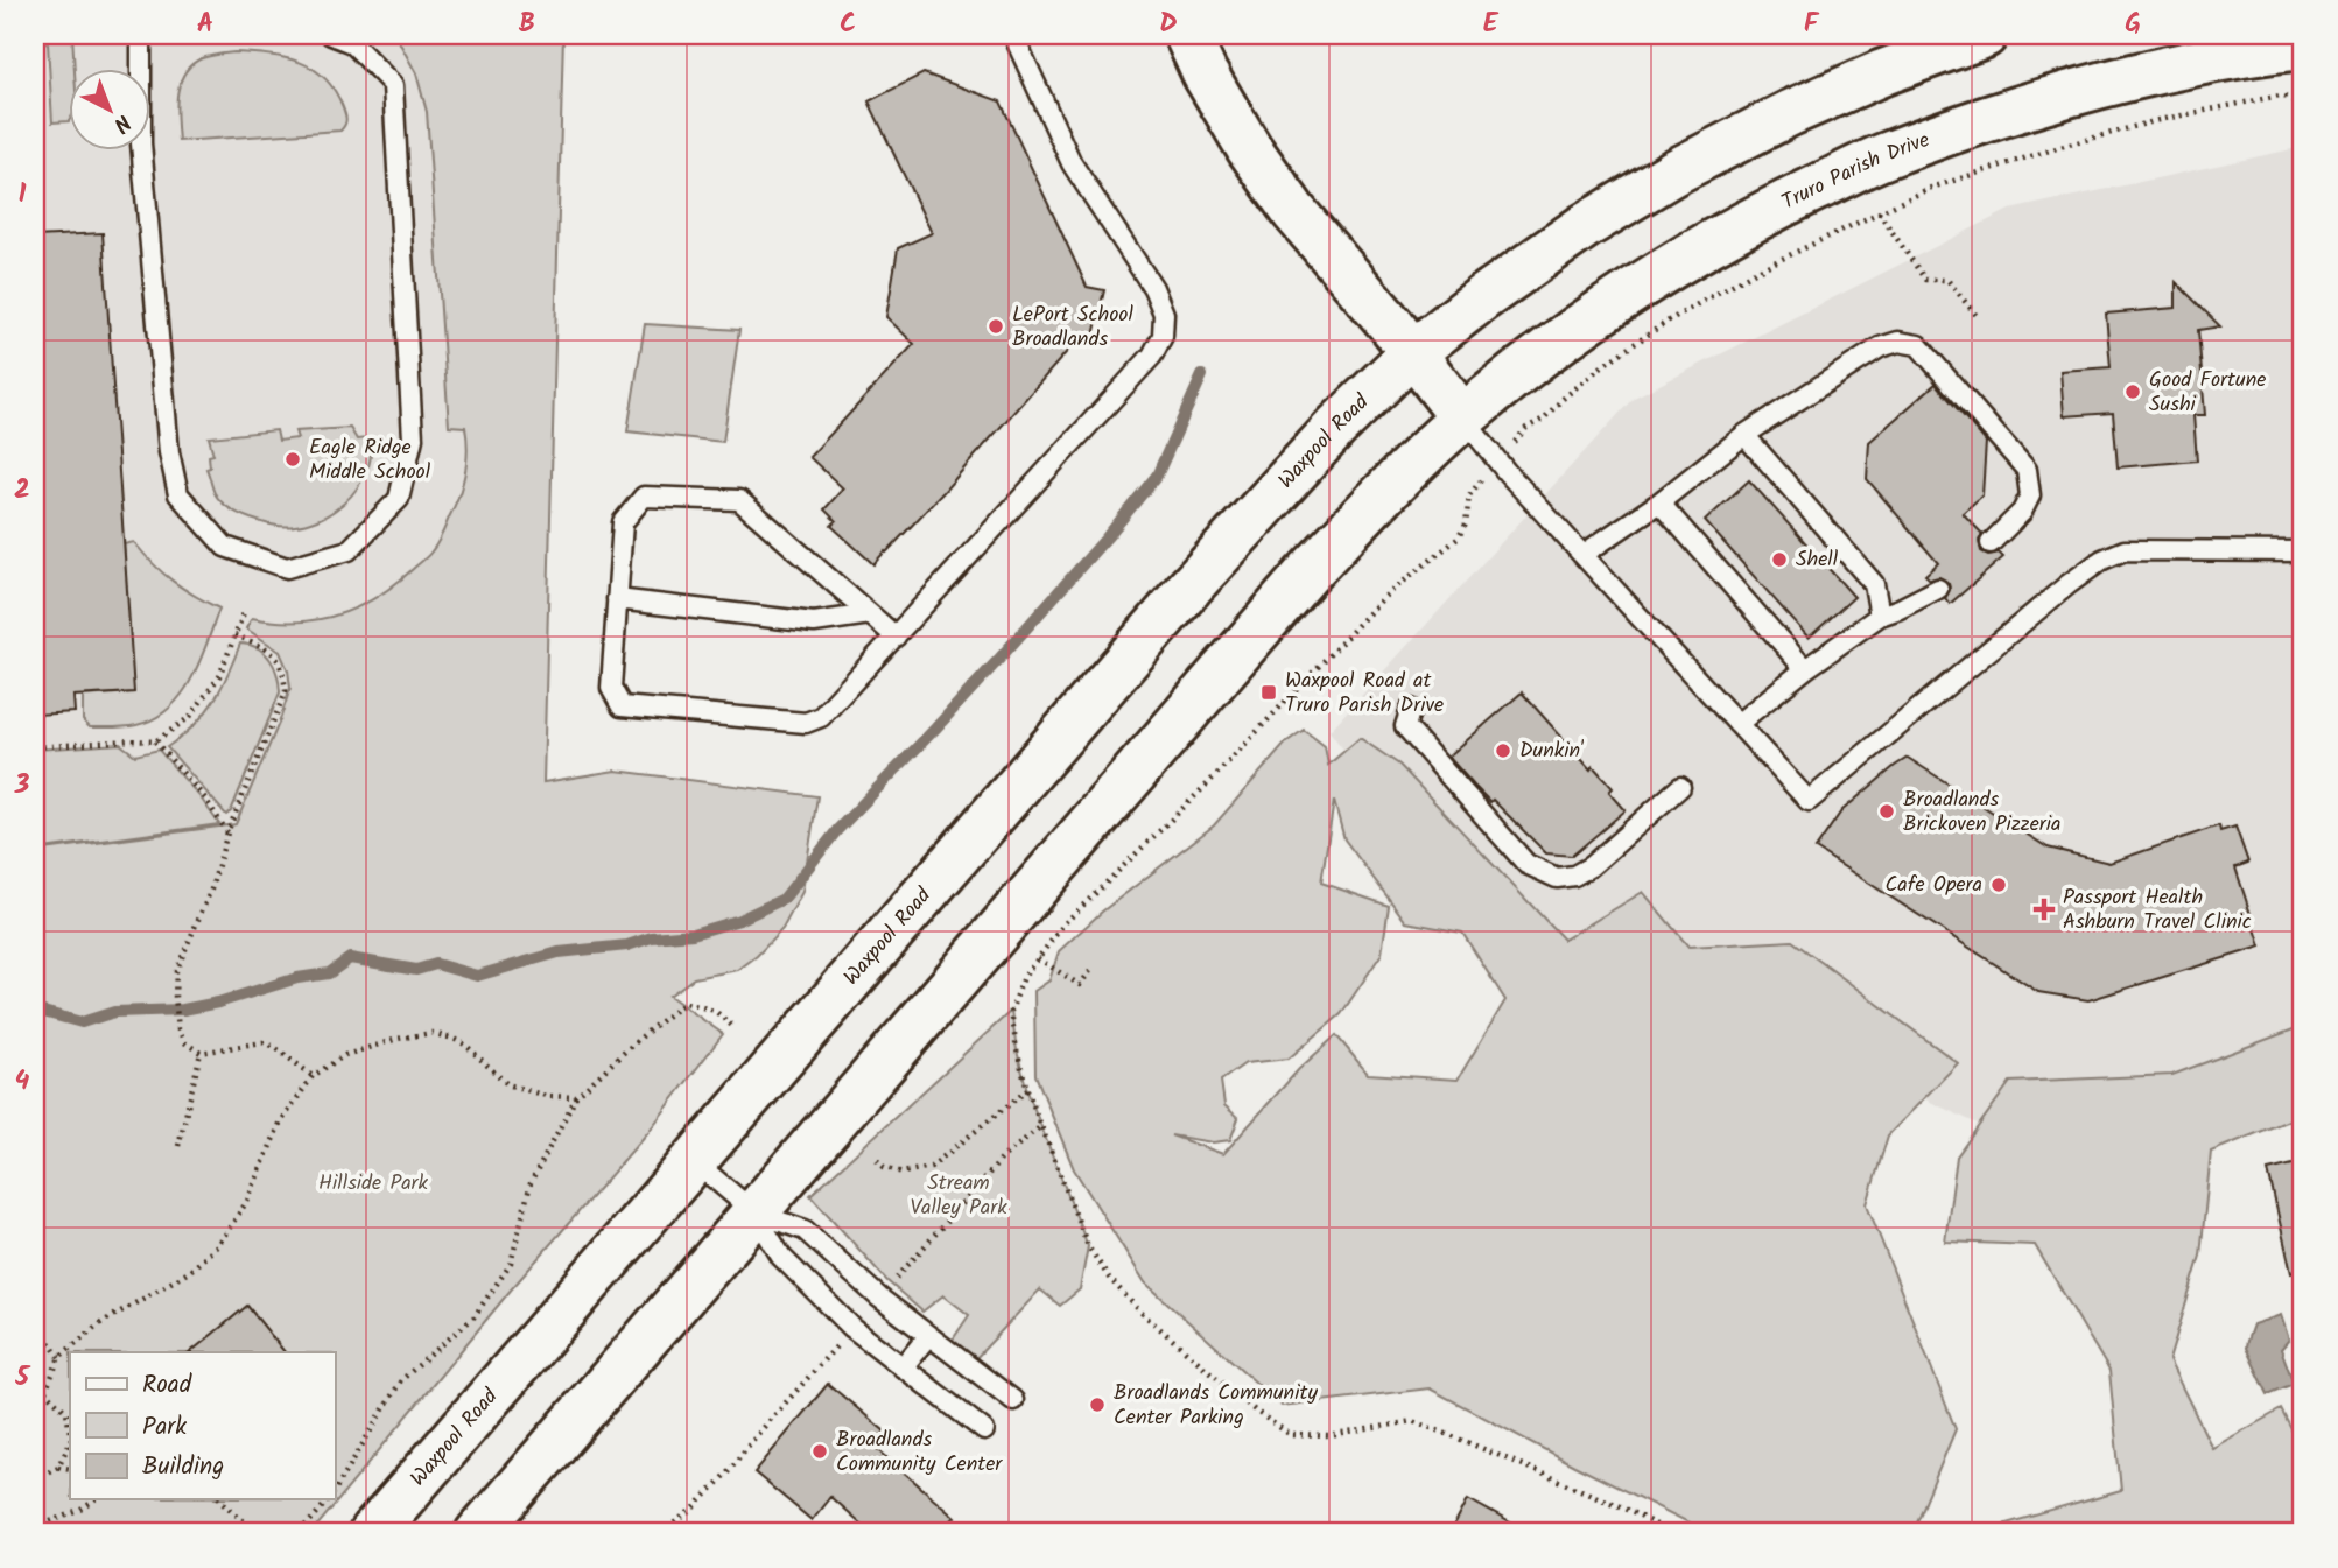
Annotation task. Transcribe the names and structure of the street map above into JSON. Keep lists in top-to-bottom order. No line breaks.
{"streets":{"street":["Truro Parish Drive","Waxpool Road"]},"parks":["Hillside Park","Stream Valley Park"],"places":{"other":["LePort School Broadlands","Good Fortune Sushi","Eagle Ridge Middle School","Shell","Dunkin'","Broadlands Brickoven Pizzeria","Cafe Opera","Broadlands Community Center Parking","Broadlands Community Center"],"transit":["Waxpool Road at Truro Parish Drive"],"health":["Passport Health Ashburn Travel Clinic"]},"legend":["Road","Park","Building"],"north":"bottom right","grid":{"columns":["A","B","C","D","E","F","G"],"rows":["1","2","3","4","5"]}}
